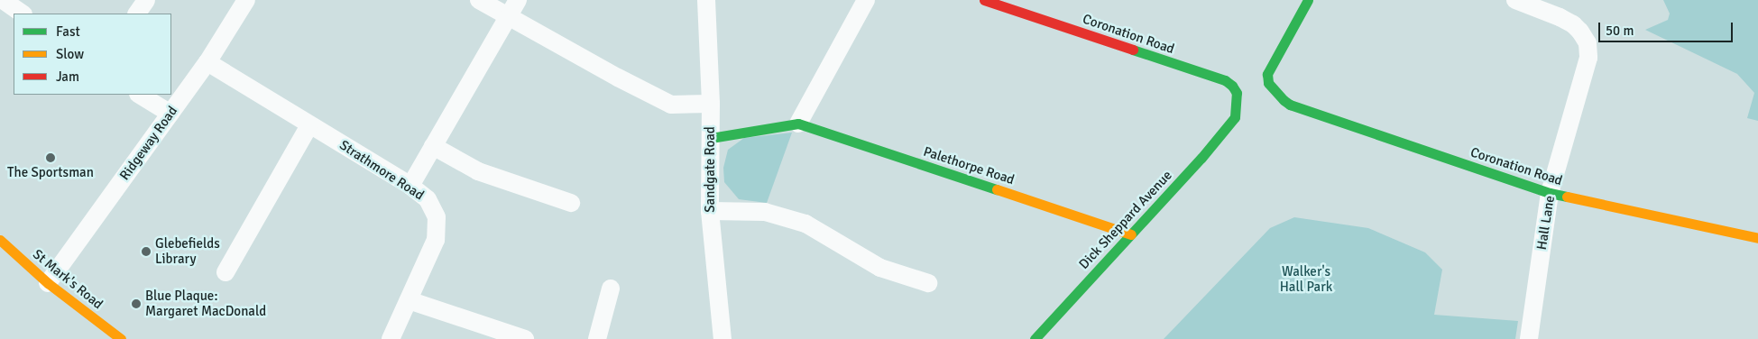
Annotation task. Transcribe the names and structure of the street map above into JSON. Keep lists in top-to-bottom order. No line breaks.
{"streets":{"street":["Coronation Road","Ridgeway Road","Palethorpe Road","Sandgate Road","Strathmore Road","Dick Sheppard Avenue","Hall Lane","St Mark's Road"]},"crossings":[["Coronation Road","Dick Sheppard Avenue"],["Coronation Road","Hall Lane"],["Ridgeway Road","Strathmore Road"],["Ridgeway Road","St Mark's Road"],["Palethorpe Road","Dick Sheppard Avenue"]],"parks":["Walker's Hall Park"],"places":["The Sportsman","Glebefields Library","Blue Plaque: Margaret MacDonald"],"legend":["Fast","Slow","Jam"],"scale_bar":"50 m"}
